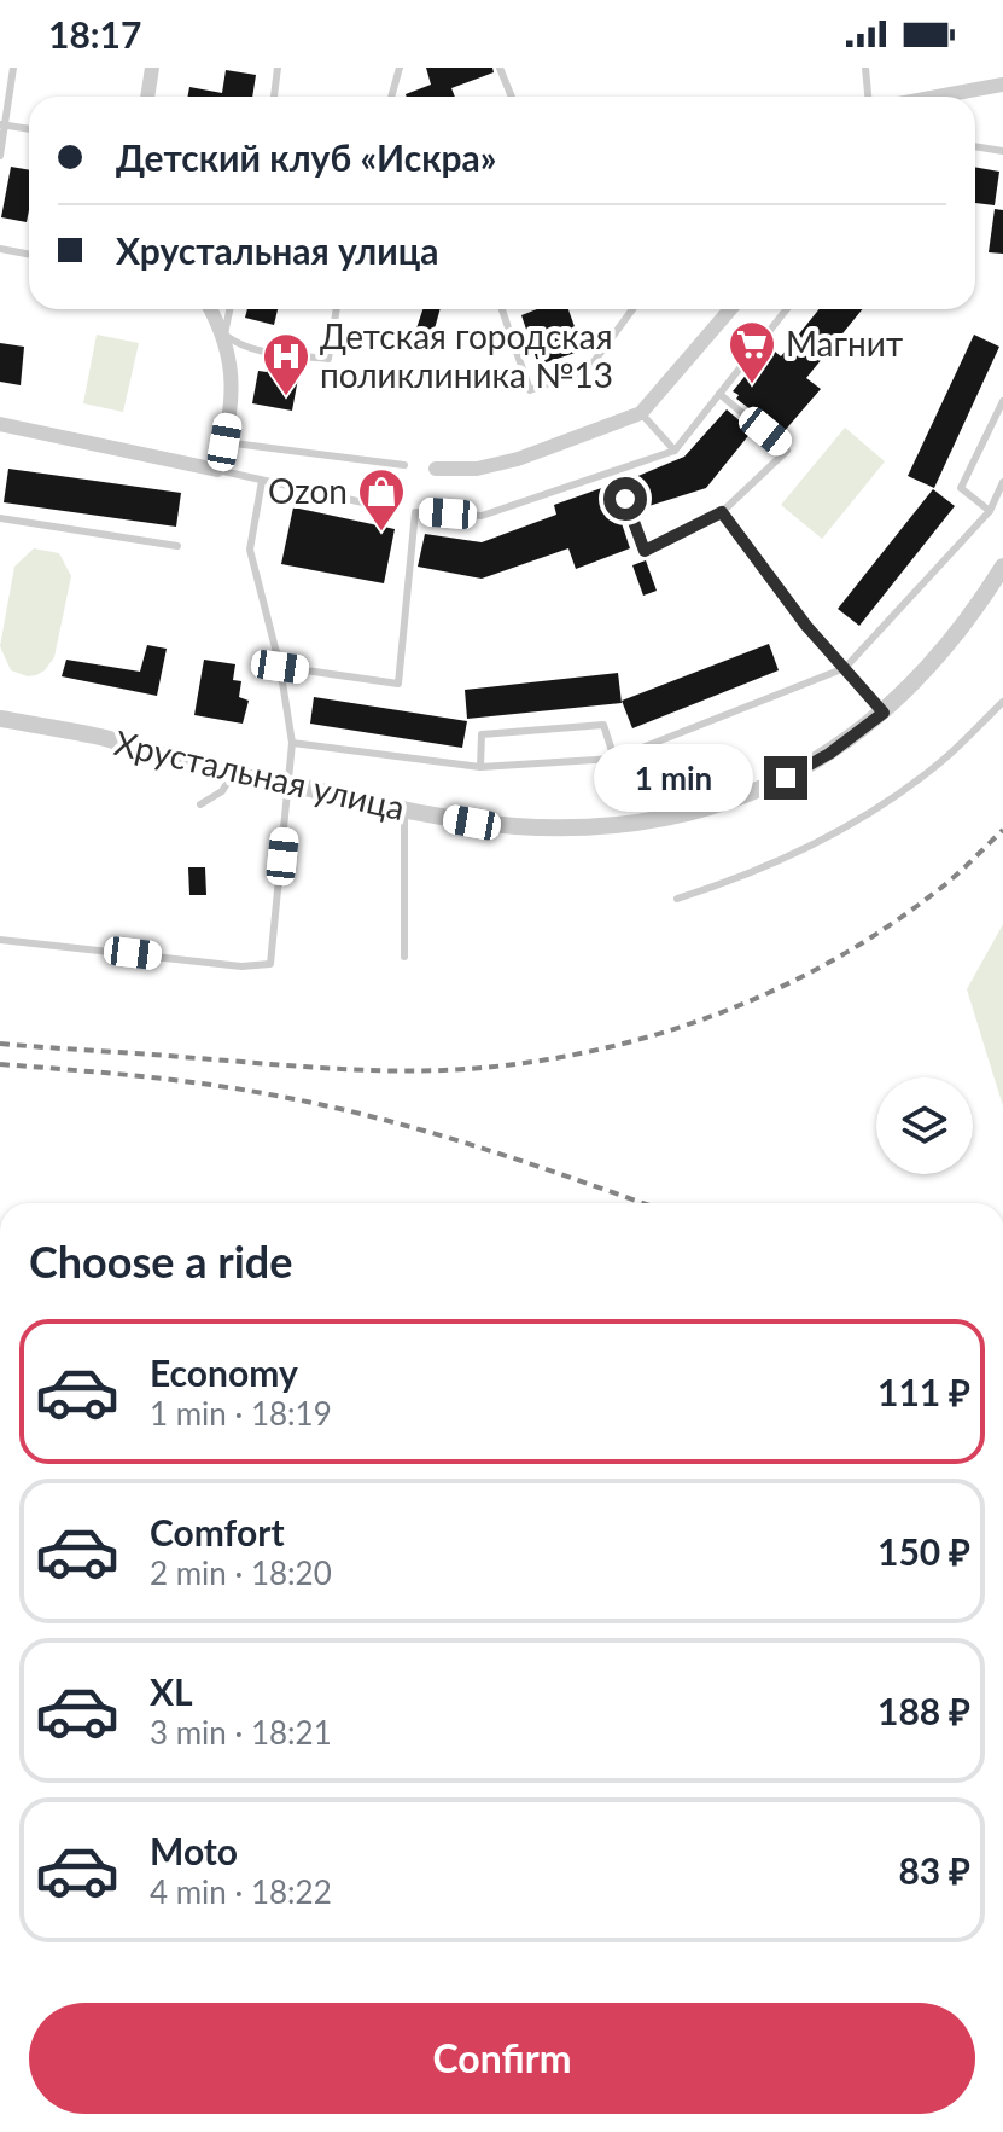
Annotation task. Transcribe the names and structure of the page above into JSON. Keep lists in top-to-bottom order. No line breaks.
{"streets":{"street":["Хрустальная улица"]},"places":{"supermarket":["Магнит"],"hospital":["Детская городская поликлиника №13"],"shop":["Ozon"]},"page":{"status":"18:17","banner":["Детский клуб «Искра»","Хрустальная улица"],"bubble":"1 min","heading":"Choose a ride","list":[{"name":"Economy","note":"1 min · 18:19","value":"111 ₽"},{"name":"Comfort","note":"2 min · 18:20","value":"150 ₽"},{"name":"XL","note":"3 min · 18:21","value":"188 ₽"},{"name":"Moto","note":"4 min · 18:22","value":"83 ₽"}],"buttons":"Confirm"}}
